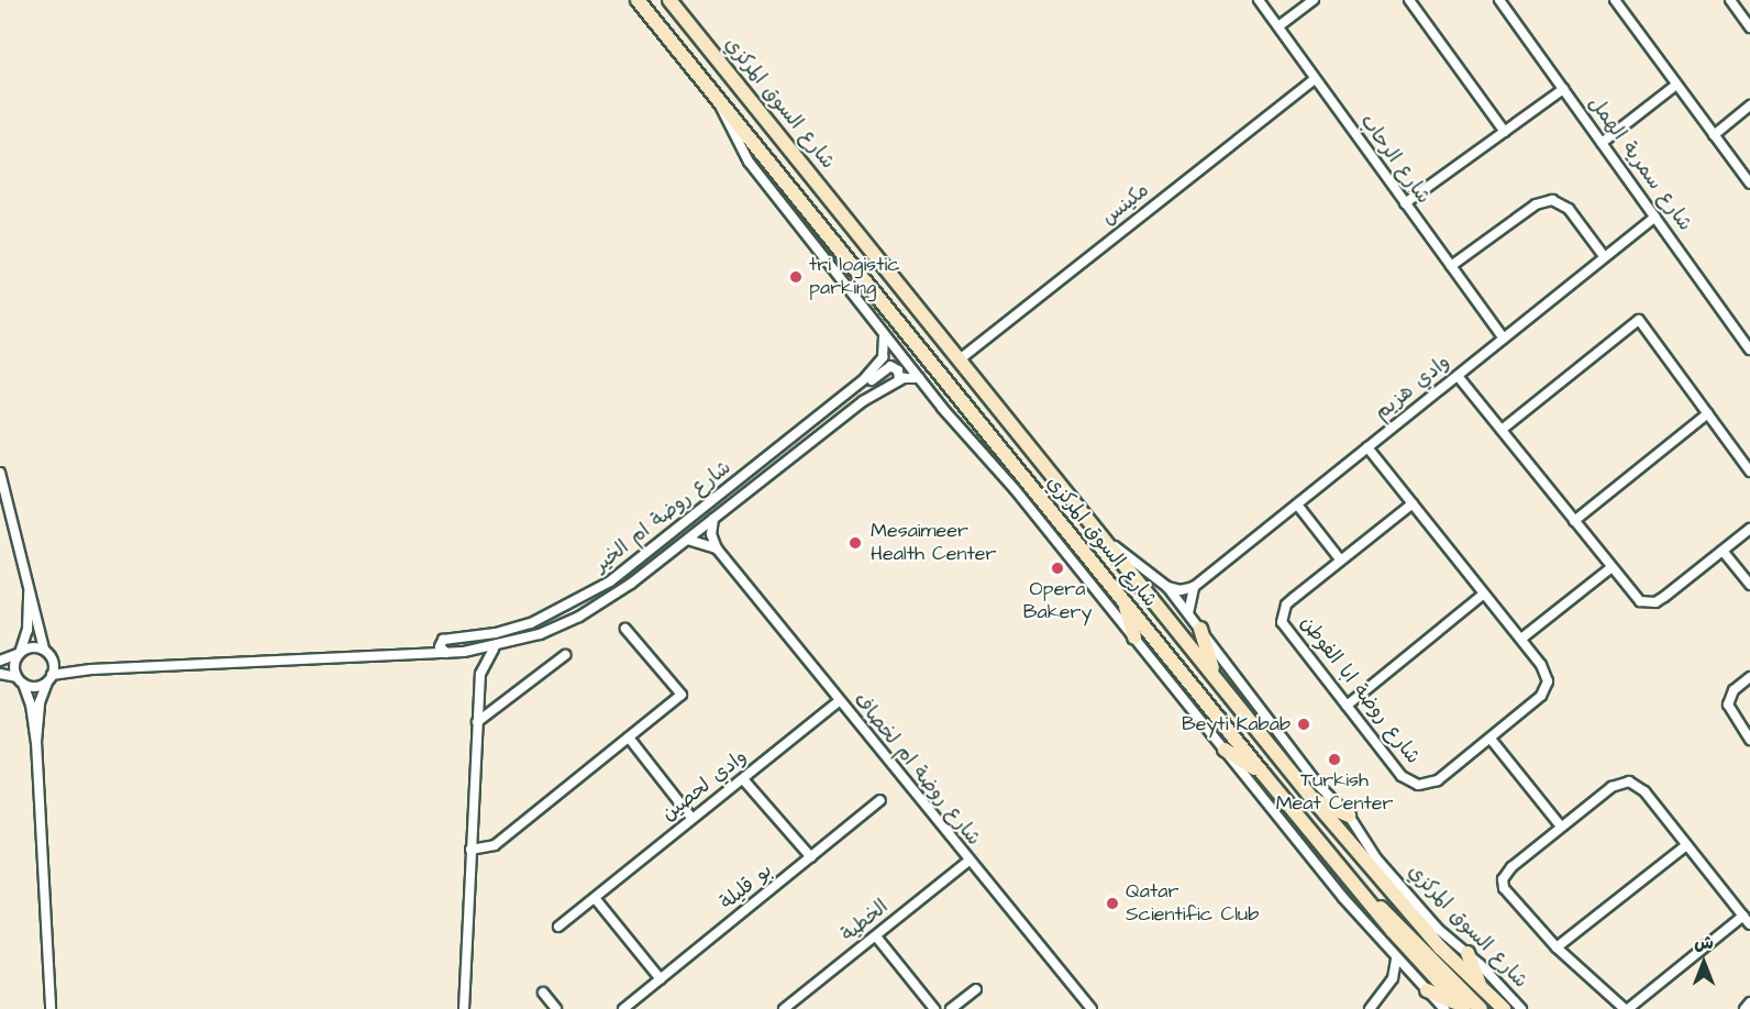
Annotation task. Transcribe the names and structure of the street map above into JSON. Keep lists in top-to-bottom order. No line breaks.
{"streets":{"main road":["شارع السوق المركزي"],"street":["شارع الرحاب","شارع سمرية الهمل","مكينس","وادي هزيم","شارع روضة ام الخير","شارع روضة ابا الفوطن","شارع روضة ام لخصاف","وادي لحصين","بو قليلة","الخطية"]},"crossings":[["شارع السوق المركزي","مكينس"],["شارع السوق المركزي","شارع روضة ام الخير"],["شارع الرحاب","مكينس"],["شارع الرحاب","وادي هزيم"],["شارع سمرية الهمل","وادي هزيم"],["وادي هزيم","شارع روضة ابا الفوطن"],["شارع روضة ام لخصاف","وادي لحصين"],["شارع روضة ام لخصاف","الخطية"]],"places":["tri logistic parking","Mesaimeer Health Center","Opera Bakery","Beyti Kabab","Turkish Meat Center","Qatar Scientific Club"],"north":"top"}
